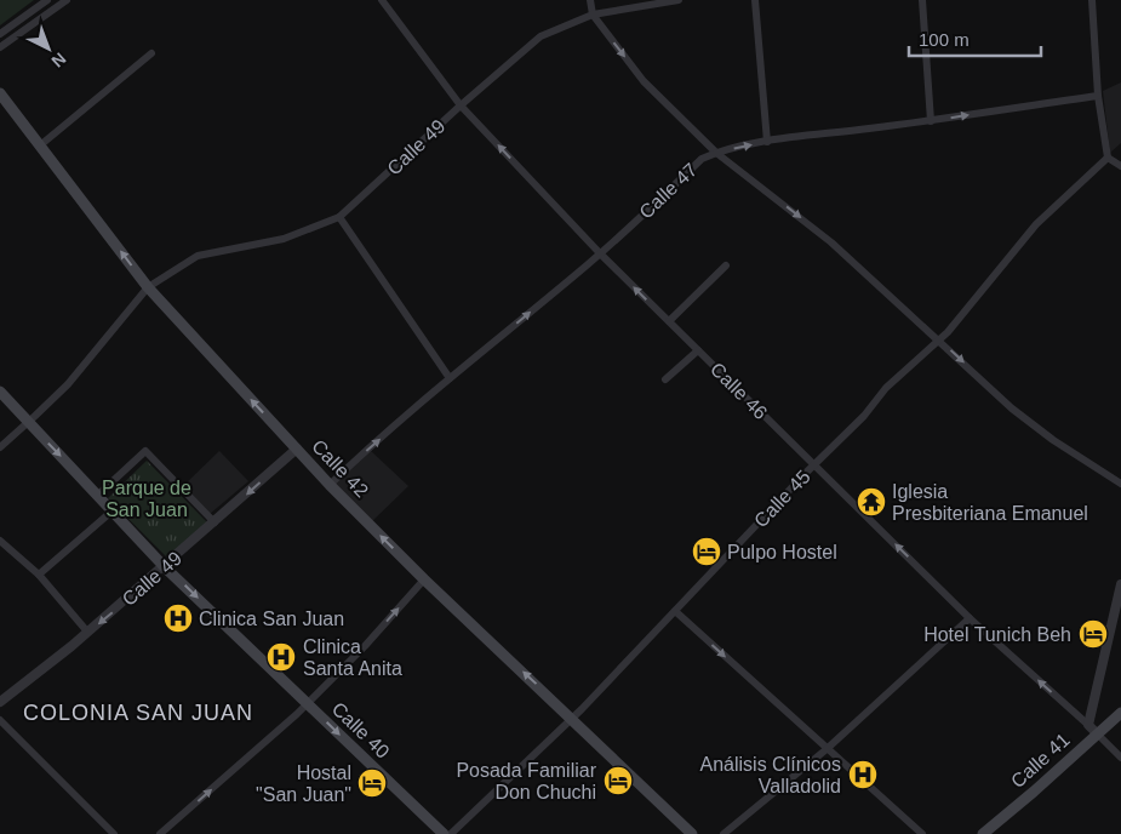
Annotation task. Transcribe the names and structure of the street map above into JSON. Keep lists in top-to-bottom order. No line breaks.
{"streets":{"main road":["Calle 42","Calle 40","Calle 41"],"street":["Calle 49","Calle 47","Calle 46","Calle 45"]},"crossings":[["Calle 49","Calle 46"],["Calle 49","Calle 42"],["Calle 49","Calle 40"],["Calle 47","Calle 46"],["Calle 47","Calle 42"],["Calle 46","Calle 45"],["Calle 46","Calle 41"],["Calle 42","Calle 45"]],"one_way":["Calle 47","Calle 46","Calle 42","Calle 40"],"districts":["COLONIA SAN JUAN"],"parks":["Parque de San Juan"],"places":{"temple":["Iglesia Presbiteriana Emanuel"],"hotel":["Pulpo Hostel","Hotel Tunich Beh","Posada Familiar Don Chuchi","Hostal \"San Juan\""],"hospital":["Clinica San Juan","Clinica Santa Anita","Análisis Clínicos Valladolid"]},"scale_bar":"100 m","north":"bottom right"}
